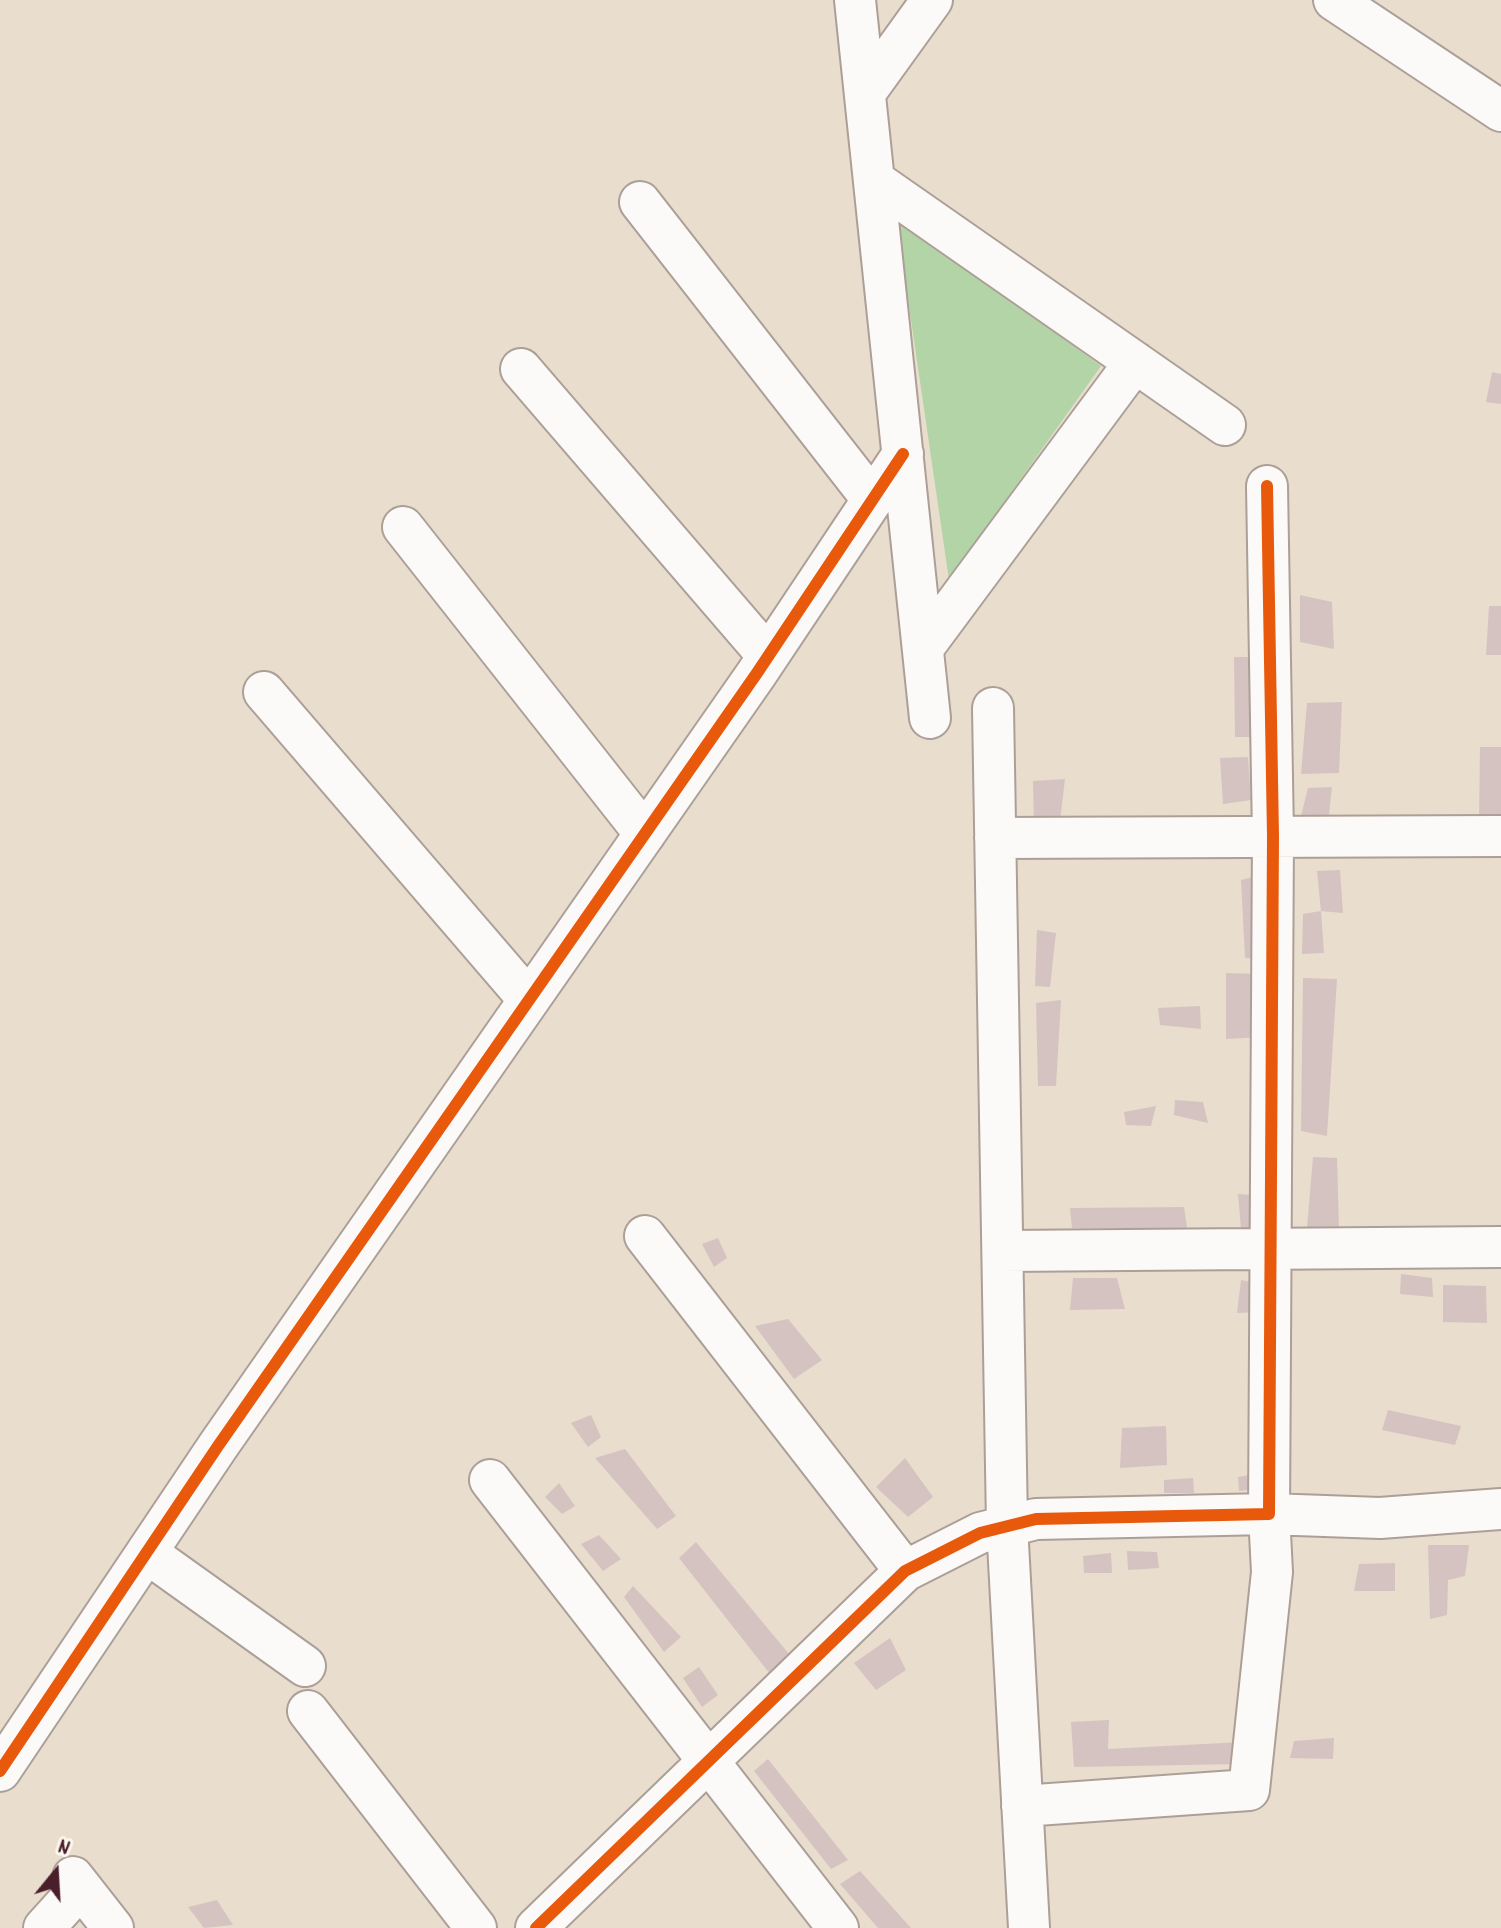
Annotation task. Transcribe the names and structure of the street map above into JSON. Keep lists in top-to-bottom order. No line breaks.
{"north":"top"}
